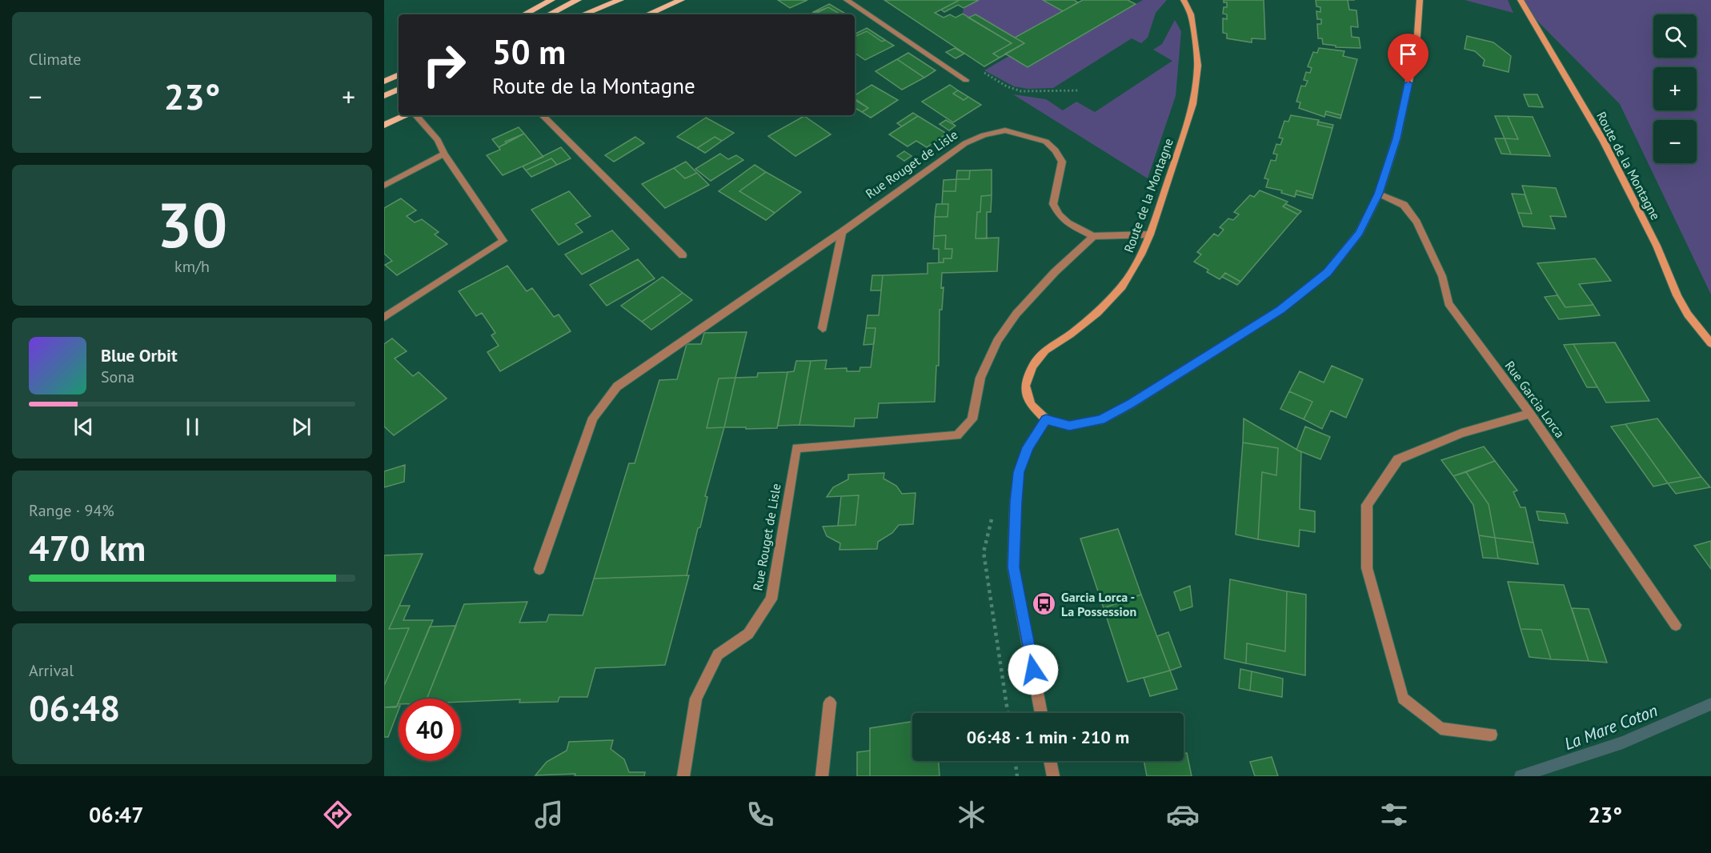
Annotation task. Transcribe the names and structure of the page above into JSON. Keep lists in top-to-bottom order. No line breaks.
{"streets":{"main road":["Route de la Montagne"],"street":["Rue Rouget de Lisle","Rue Garcia Lorca"]},"water":["La Mare Coton"],"places":{"bus stop":["Garcia Lorca - La Possession"]},"page":{"tile":["Climate",["30","km/h"],["Range · 94%","470 km"],["Arrival","06:48"]],"map_buttons":["+","−"],"turn":["50 m","Route de la Montagne"],"heat":["−","23°","+"],"song":["Blue Orbit","Sona"],"limit":"40","trip":"06:48 · 1 min · 210 m","tabs":["06:47","23°"]}}
